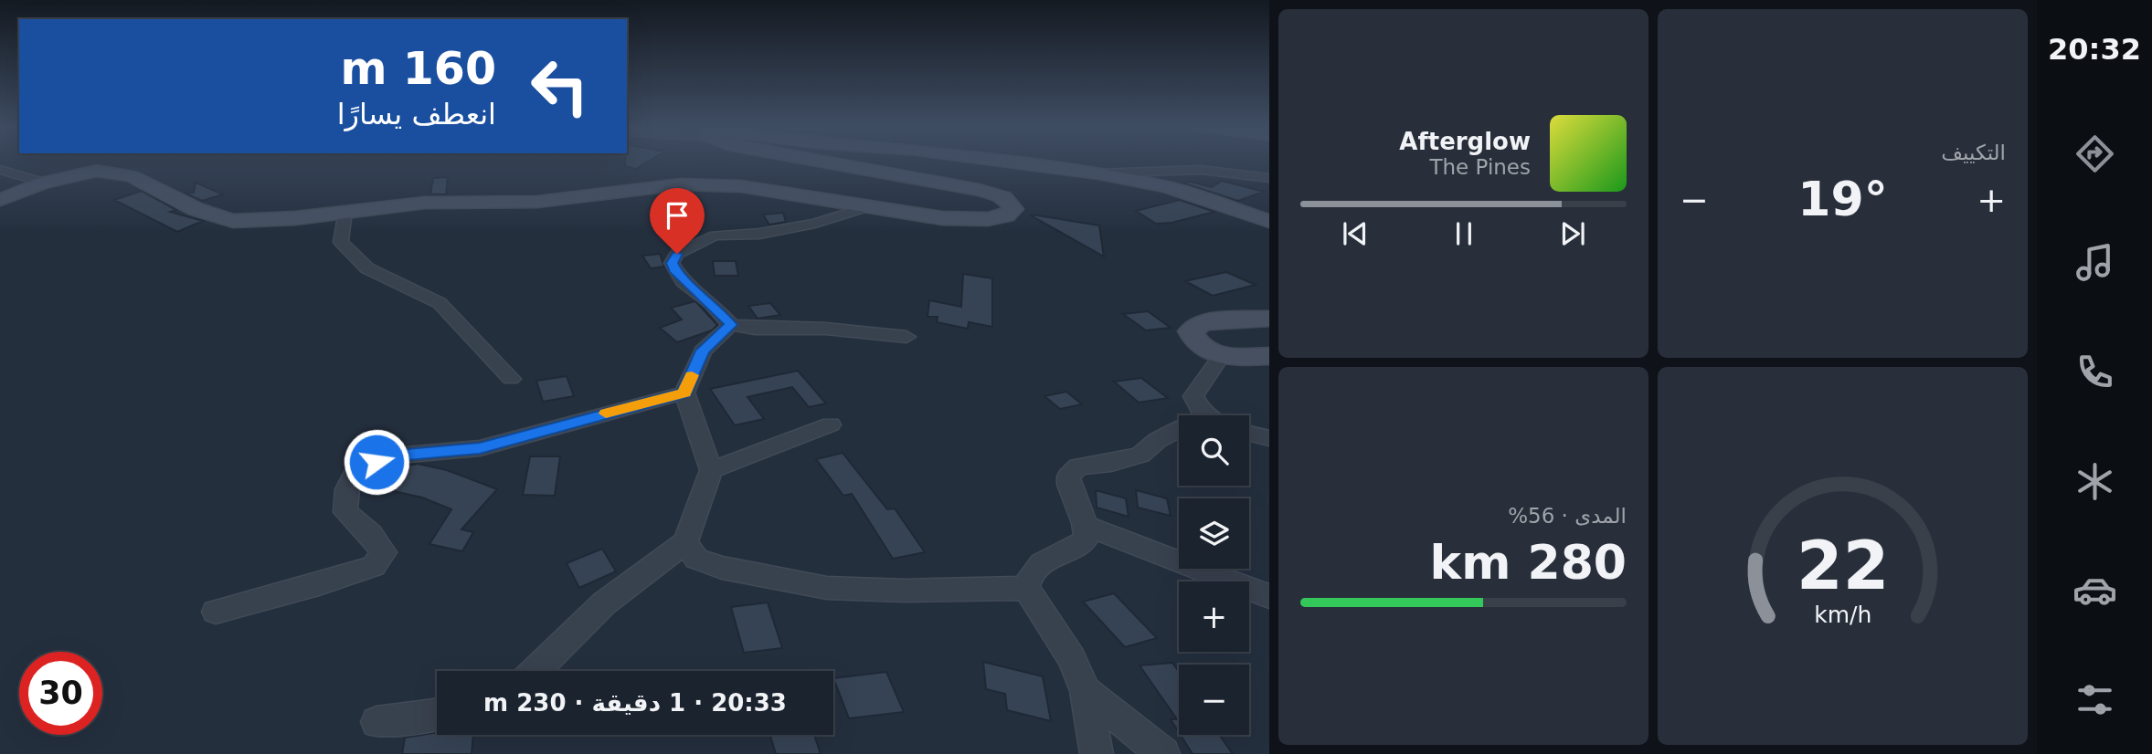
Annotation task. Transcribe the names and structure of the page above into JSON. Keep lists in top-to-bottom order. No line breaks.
{"page":{"tabs":"20:32","tile":["التكييف",["المدى · 56%","280 km"]],"turn":["160 m","انعطف يسارًا"],"song":["Afterglow","The Pines"],"heat":["−","19°","+"],"map_buttons":["+","−"],"limit":"30","trip":"20:33 · 1 دقيقة · 230 m","gauge":["22","km/h"]}}
